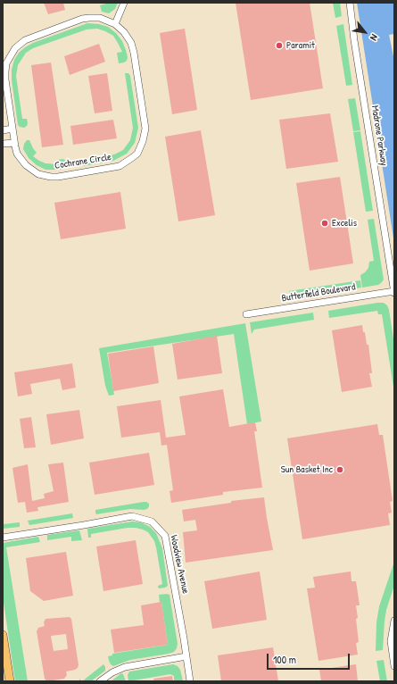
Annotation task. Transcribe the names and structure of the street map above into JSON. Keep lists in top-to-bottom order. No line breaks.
{"streets":{"street":["Madrone Parkway","Cochrane Circle","Butterfield Boulevard","Woodview Avenue"]},"crossings":[["Madrone Parkway","Butterfield Boulevard"]],"places":["Paramit","Excelis","Sun Basket Inc"],"scale_bar":"100 m","north":"bottom right"}
